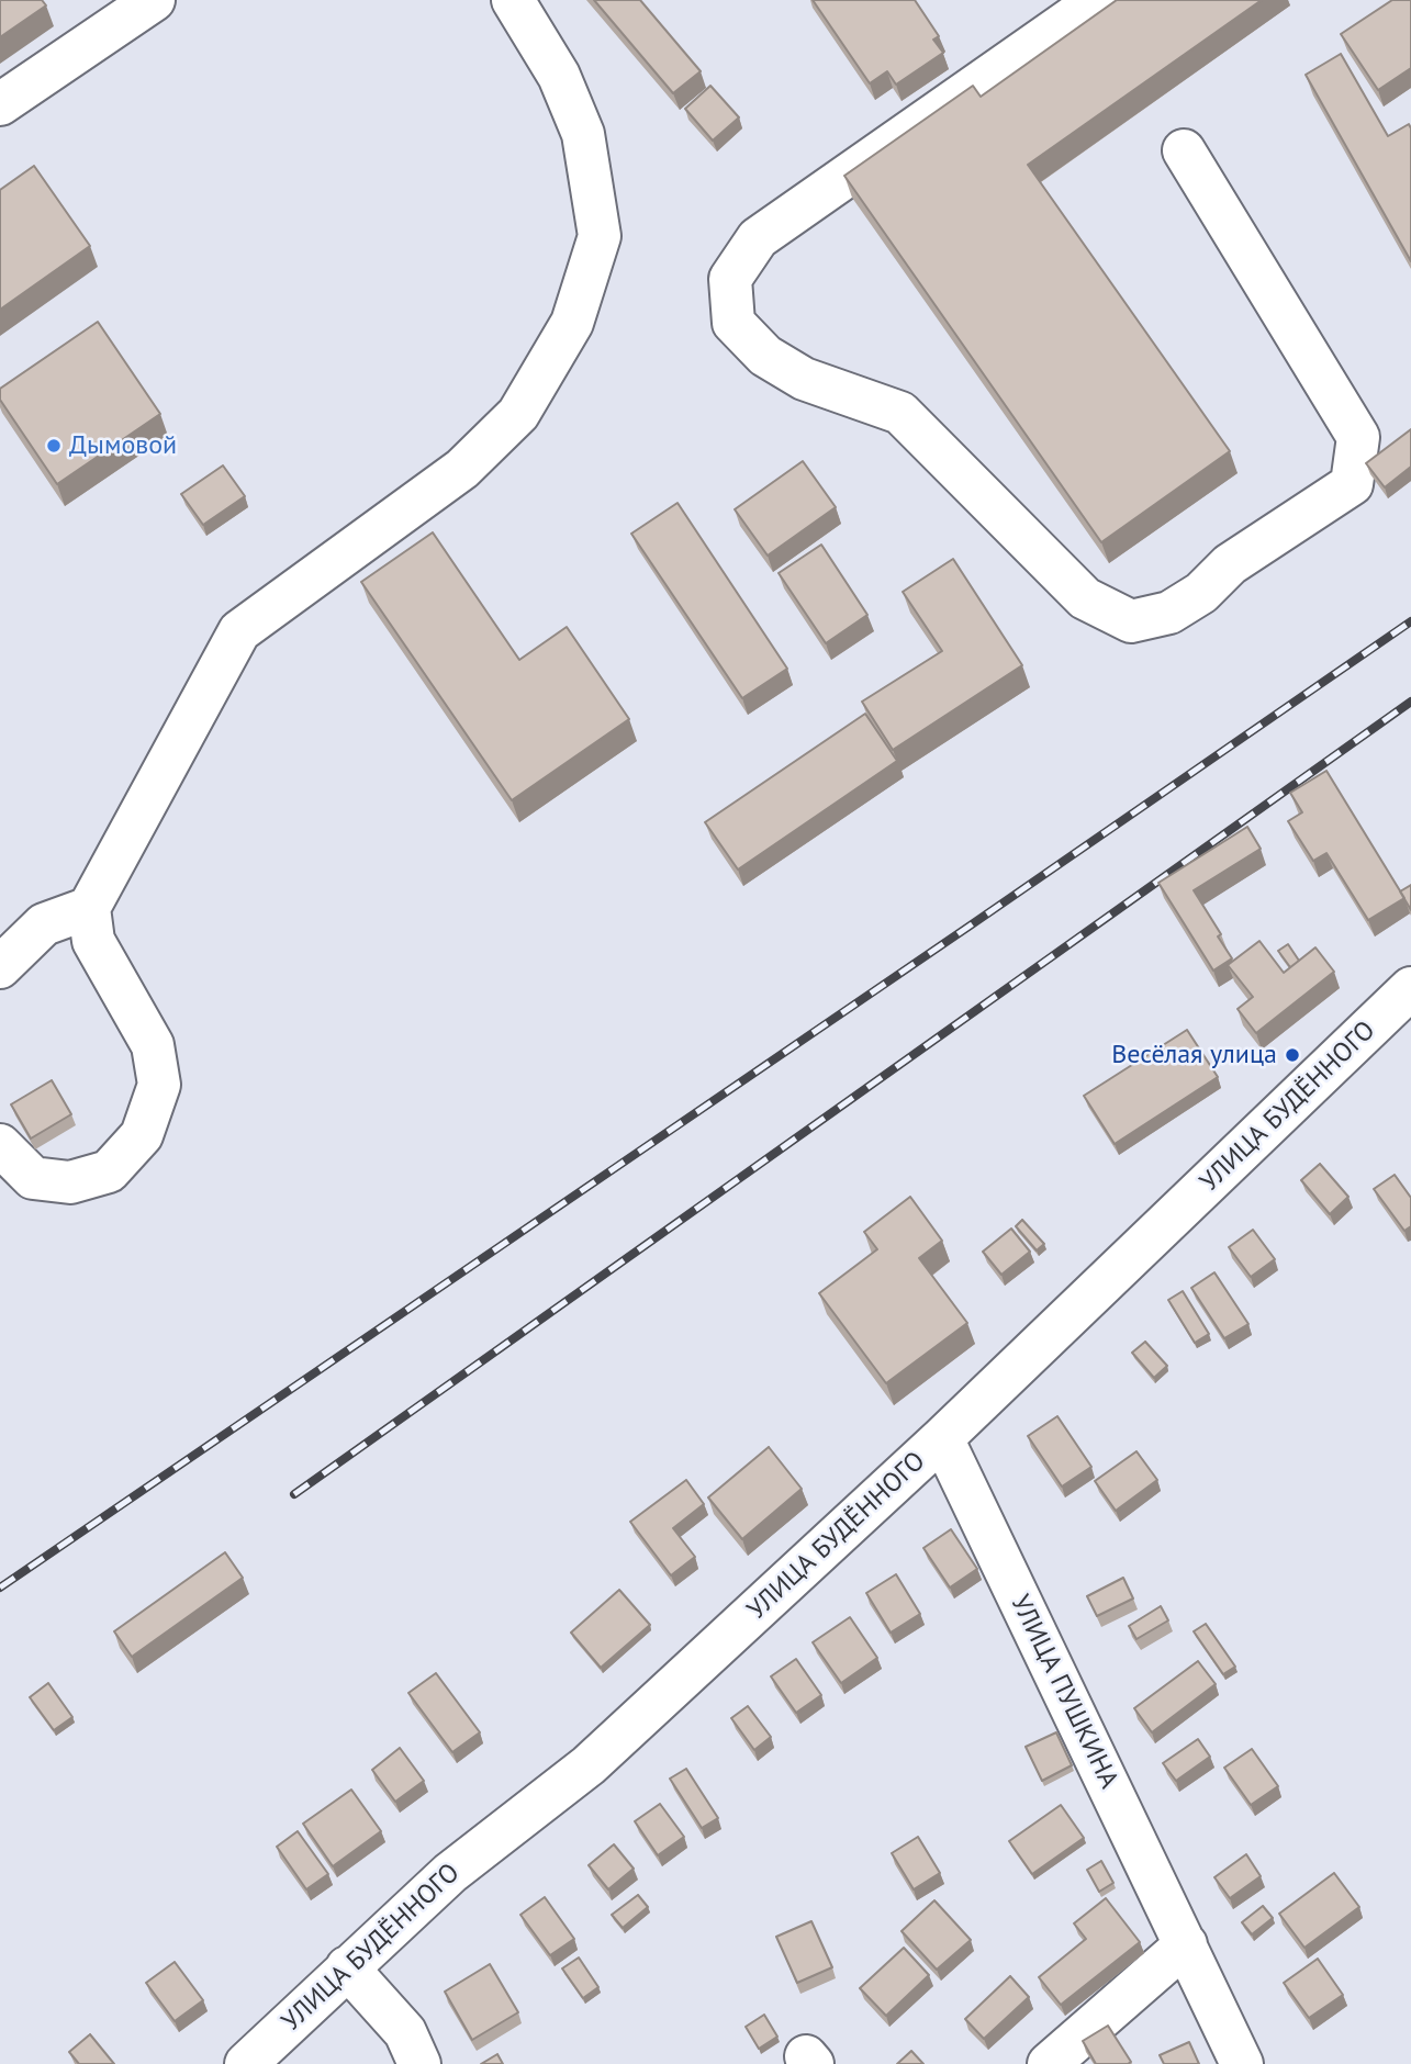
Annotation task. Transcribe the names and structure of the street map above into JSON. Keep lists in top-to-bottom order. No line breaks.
{"streets":{"street":["УЛИЦА БУДЁННОГО","УЛИЦА ПУШКИНА"]},"crossings":[["УЛИЦА БУДЁННОГО","УЛИЦА ПУШКИНА"]],"places":["Дымовой","Весёлая улица"]}
